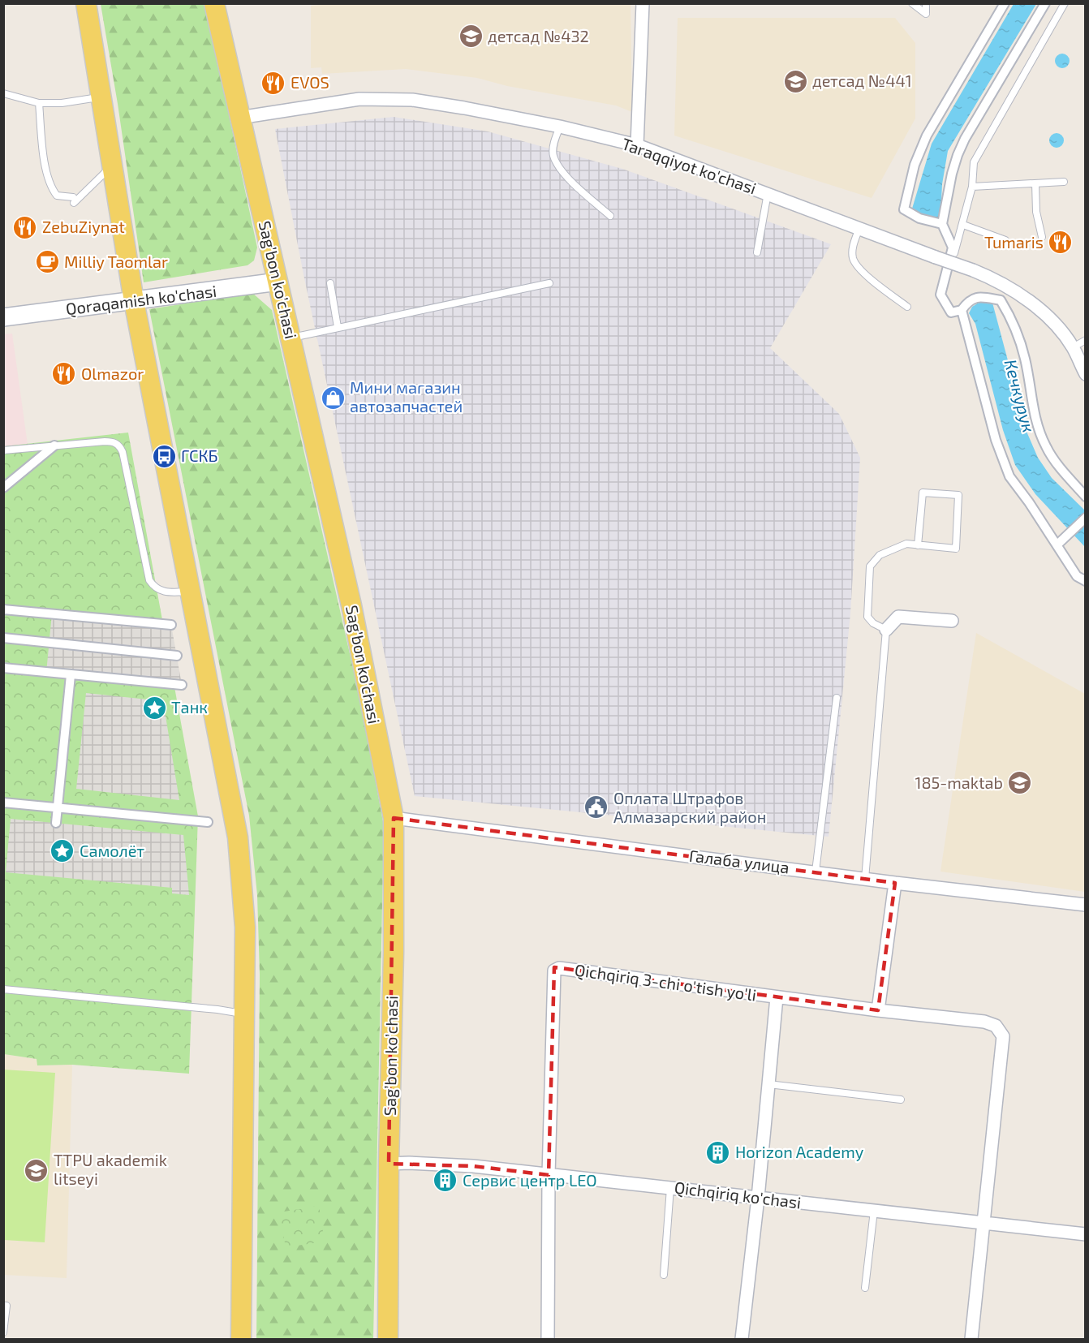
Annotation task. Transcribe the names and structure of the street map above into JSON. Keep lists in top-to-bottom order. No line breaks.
{"streets":{"main road":["Sag’bon ko’chasi","Qoraqamish ko'chasi"],"street":["Taraqqiyot ko'chasi","Галаба улица","Qichqiriq 3-chi o'tish yo'li","Qichqiriq ko'chasi"]},"crossings":[["Taraqqiyot ko'chasi","Sag’bon ko’chasi"],["Sag’bon ko’chasi","Qoraqamish ko'chasi"],["Sag’bon ko’chasi","Галаба улица"],["Sag’bon ko’chasi","Qichqiriq ko'chasi"],["Qichqiriq 3-chi o'tish yo'li","Qichqiriq ko'chasi"]],"water":["Кечкурук"],"places":{"school or university":["детсад №432","детсад №441","185-maktab","TTPU akademik litseyi"],"restaurant":["EVOS","ZebuZiynat","Tumaris","Olmazor"],"cafe":["Milliy Taomlar"],"shop":["Мини магазин автозапчастей"],"bus stop":["ГСКБ"],"place":["Танк","Самолёт"],"public building":["Оплата Штрафов Aлмазарский район"],"building":["Horizon Academy","Сервис центр LEO"]}}
